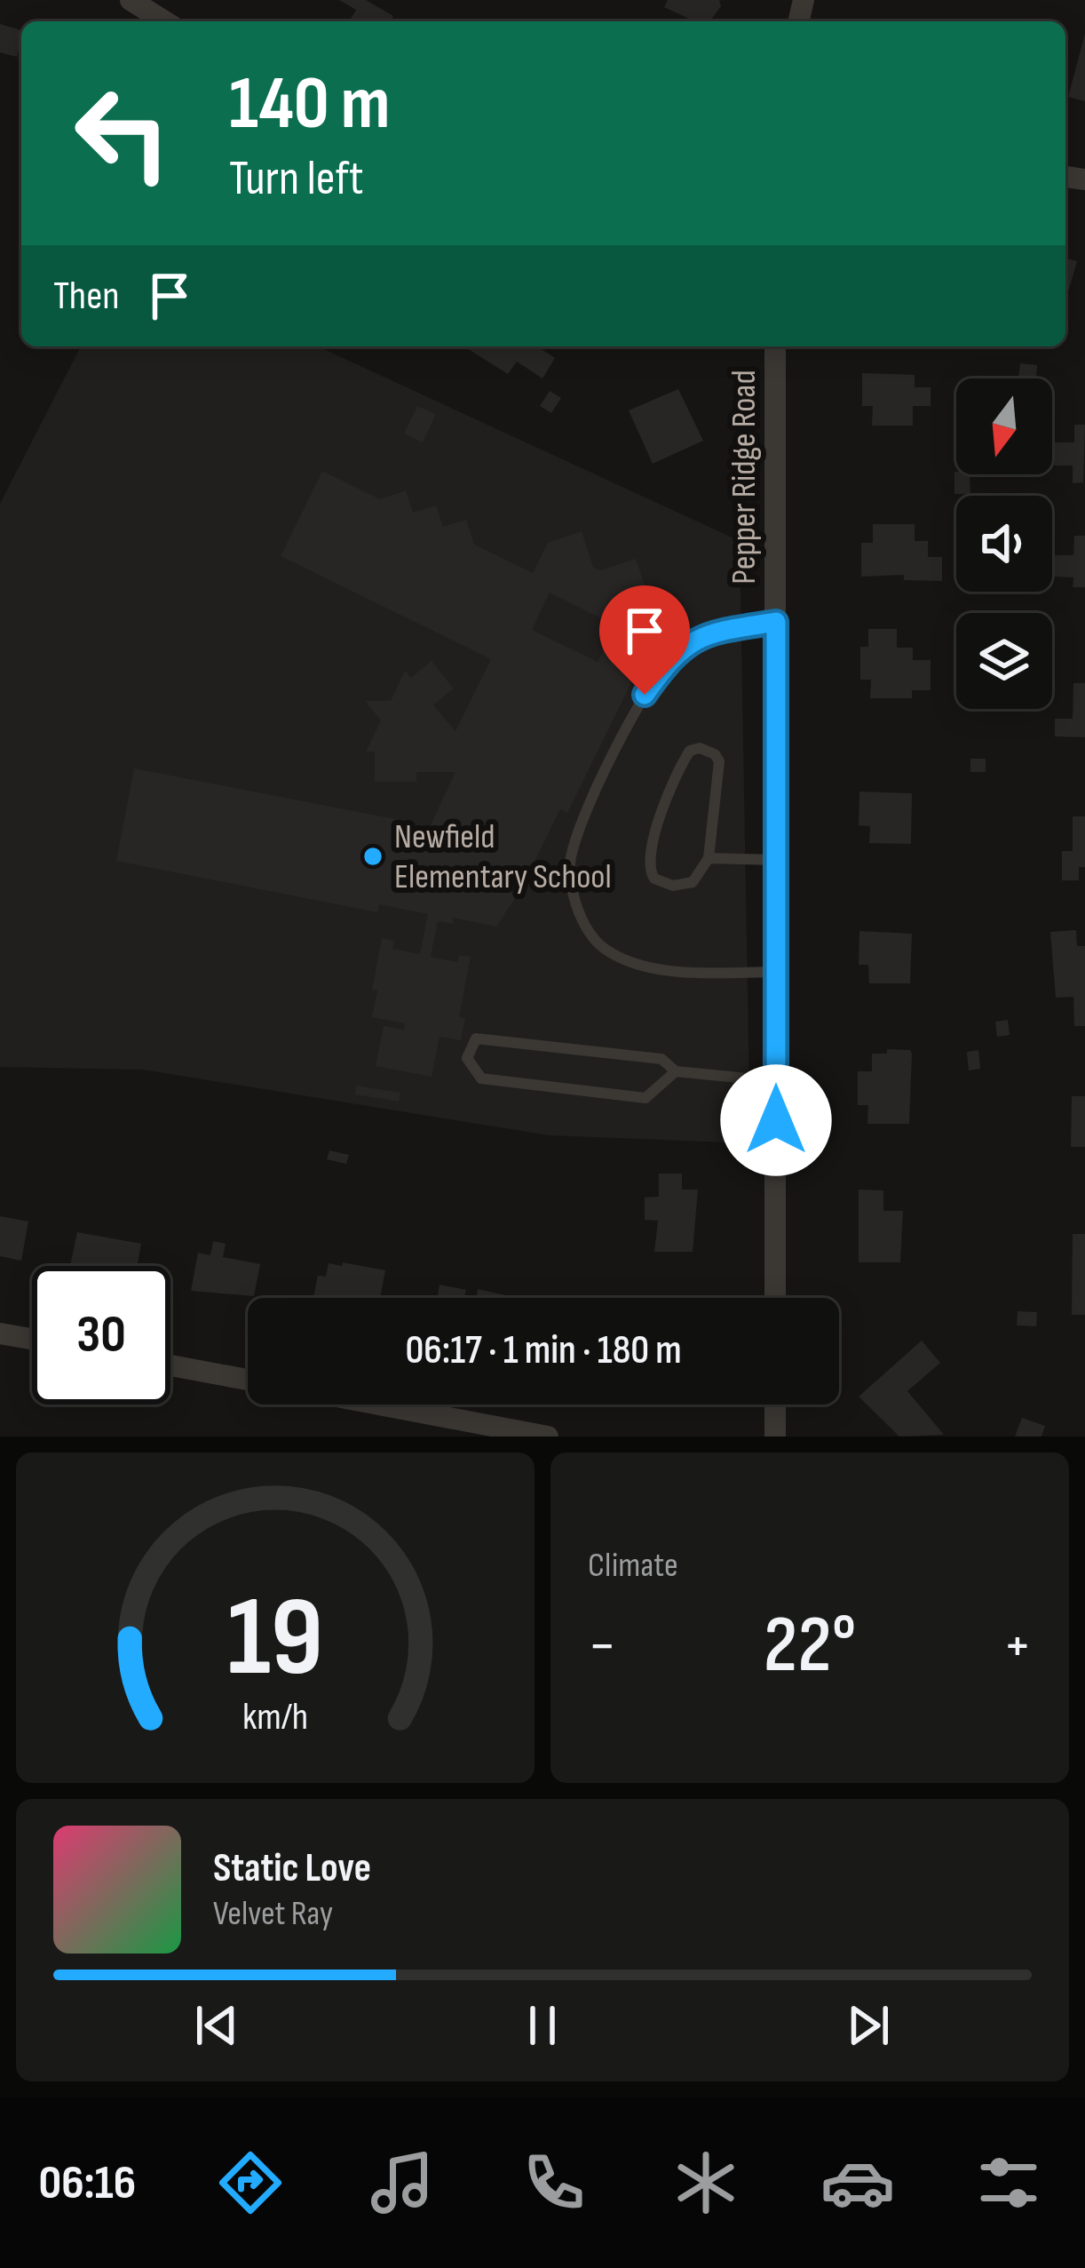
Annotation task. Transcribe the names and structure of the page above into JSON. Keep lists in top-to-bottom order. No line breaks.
{"streets":{"street":["Pepper Ridge Road"]},"places":["Newfield Elementary School"],"north":"bottom","page":{"turn":["140 m","Turn left"],"then":"Then","limit":"30","trip":"06:17 · 1 min · 180 m","tile":"Climate","heat":["−","22°","+"],"song":["Static Love","Velvet Ray"],"tabs":"06:16","gauge":["19","km/h"]}}
